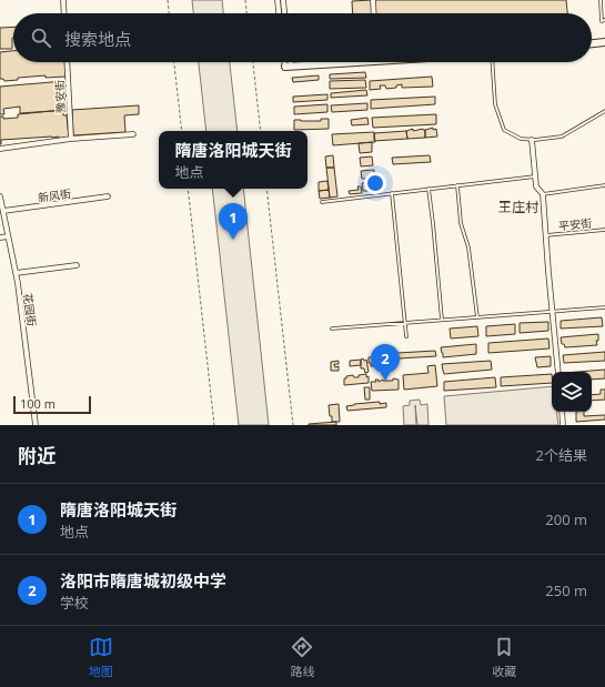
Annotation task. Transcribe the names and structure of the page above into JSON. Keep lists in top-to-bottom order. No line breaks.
{"streets":{"street":["豫安街","新风街","花园街"],"lane":["平安街"]},"crossings":[["新风街","花园街"]],"districts":["王庄村"],"scale_bar":"100 m","page":{"search":"搜索地点","popup":["隋唐洛阳城天街","地点"],"pins":["1","2"],"scale":"100 m","heading":["附近","2个结果"],"list":[{"mark":"1","name":"隋唐洛阳城天街","note":"地点","value":"200 m"},{"mark":"2","name":"洛阳市隋唐城初级中学","note":"学校","value":"250 m"}],"nav":["地图","路线","收藏"]}}
